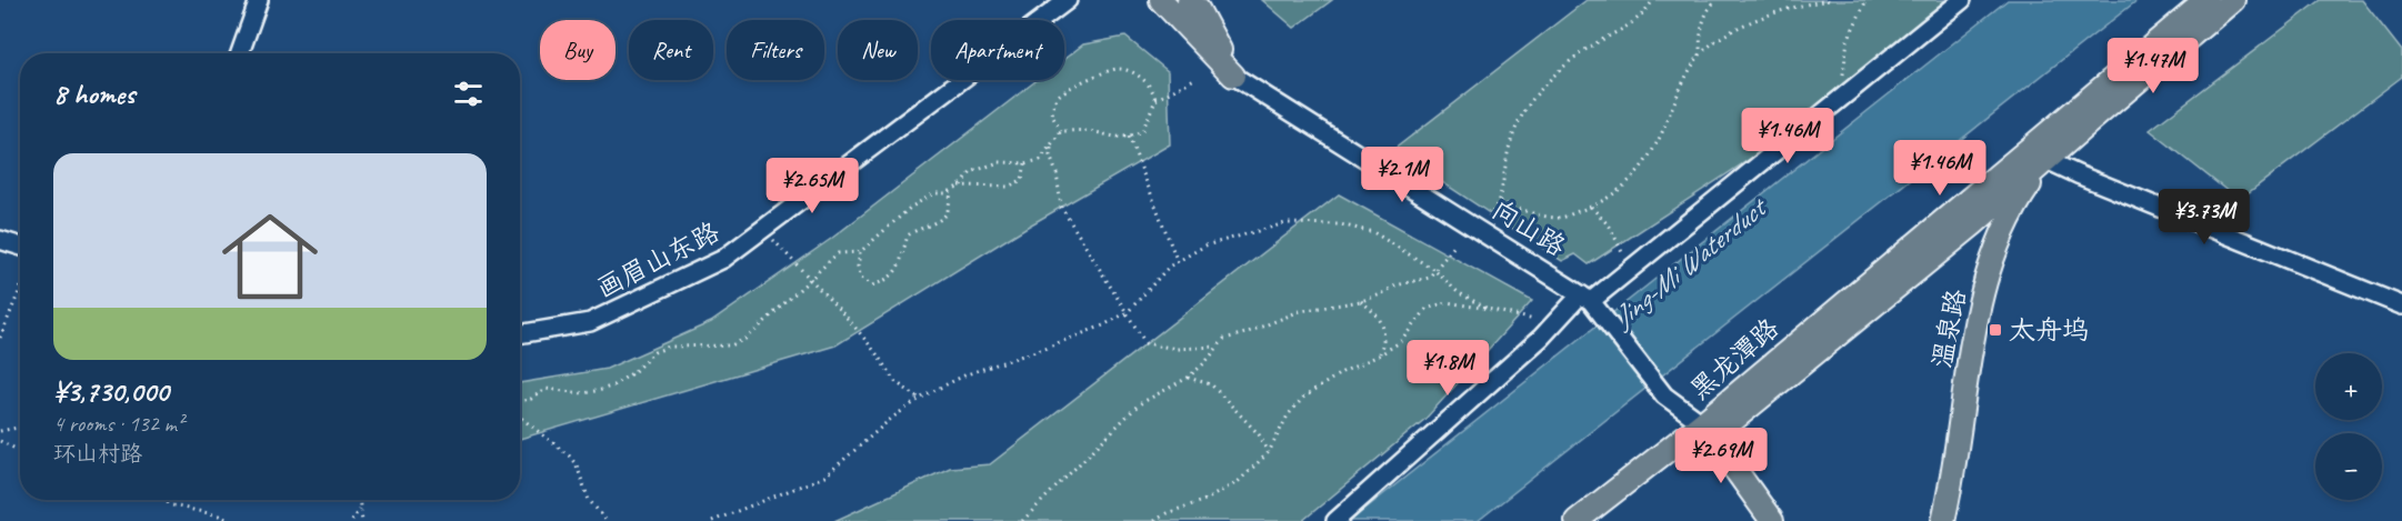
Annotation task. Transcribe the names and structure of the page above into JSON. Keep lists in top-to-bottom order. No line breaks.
{"streets":{"main road":["向山路","温泉路","黑龙潭路"],"street":["画眉山东路"]},"crossings":[["向山路","黑龙潭路"],["温泉路","黑龙潭路"]],"water":["Jing-Mi Waterduct"],"places":{"transit":["太舟坞"]},"page":{"chip":["Buy","Rent","Filters","New","Apartment"],"price":["¥1.47M","¥1.46M","¥1.46M","¥2.1M","¥2.65M","¥3.73M","¥1.8M","¥2.69M"],"heading":"8 homes","list":[{"name":"¥3,730,000","note":"4 rooms · 132 m² · 环山村路"}],"map_buttons":["+","−"]}}
